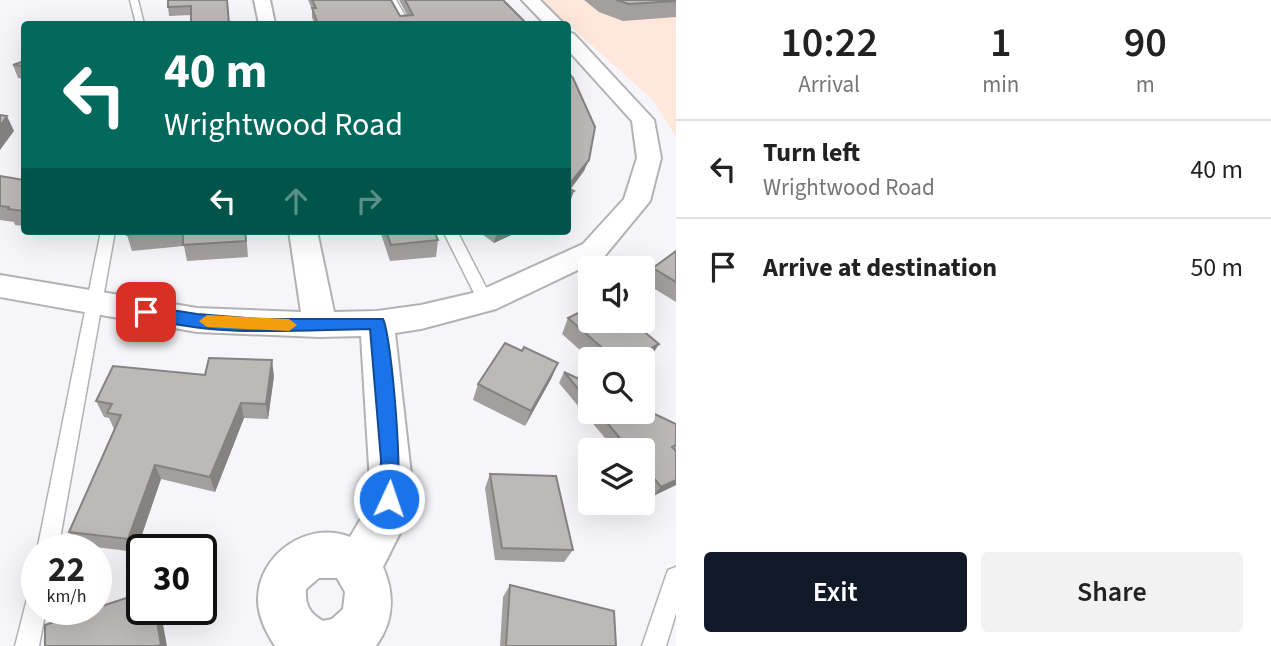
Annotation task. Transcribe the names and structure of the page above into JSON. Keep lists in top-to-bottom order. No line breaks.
{"page":{"eta":["10:22","Arrival","1","min","90","m"],"turn":["40 m","Wrightwood Road"],"list":[{"name":"Turn left","note":"Wrightwood Road","value":"40 m"},{"name":"Arrive at destination","value":"50 m"}],"speed":"22 km/h","limit":"30","buttons":["Exit","Share"]}}
